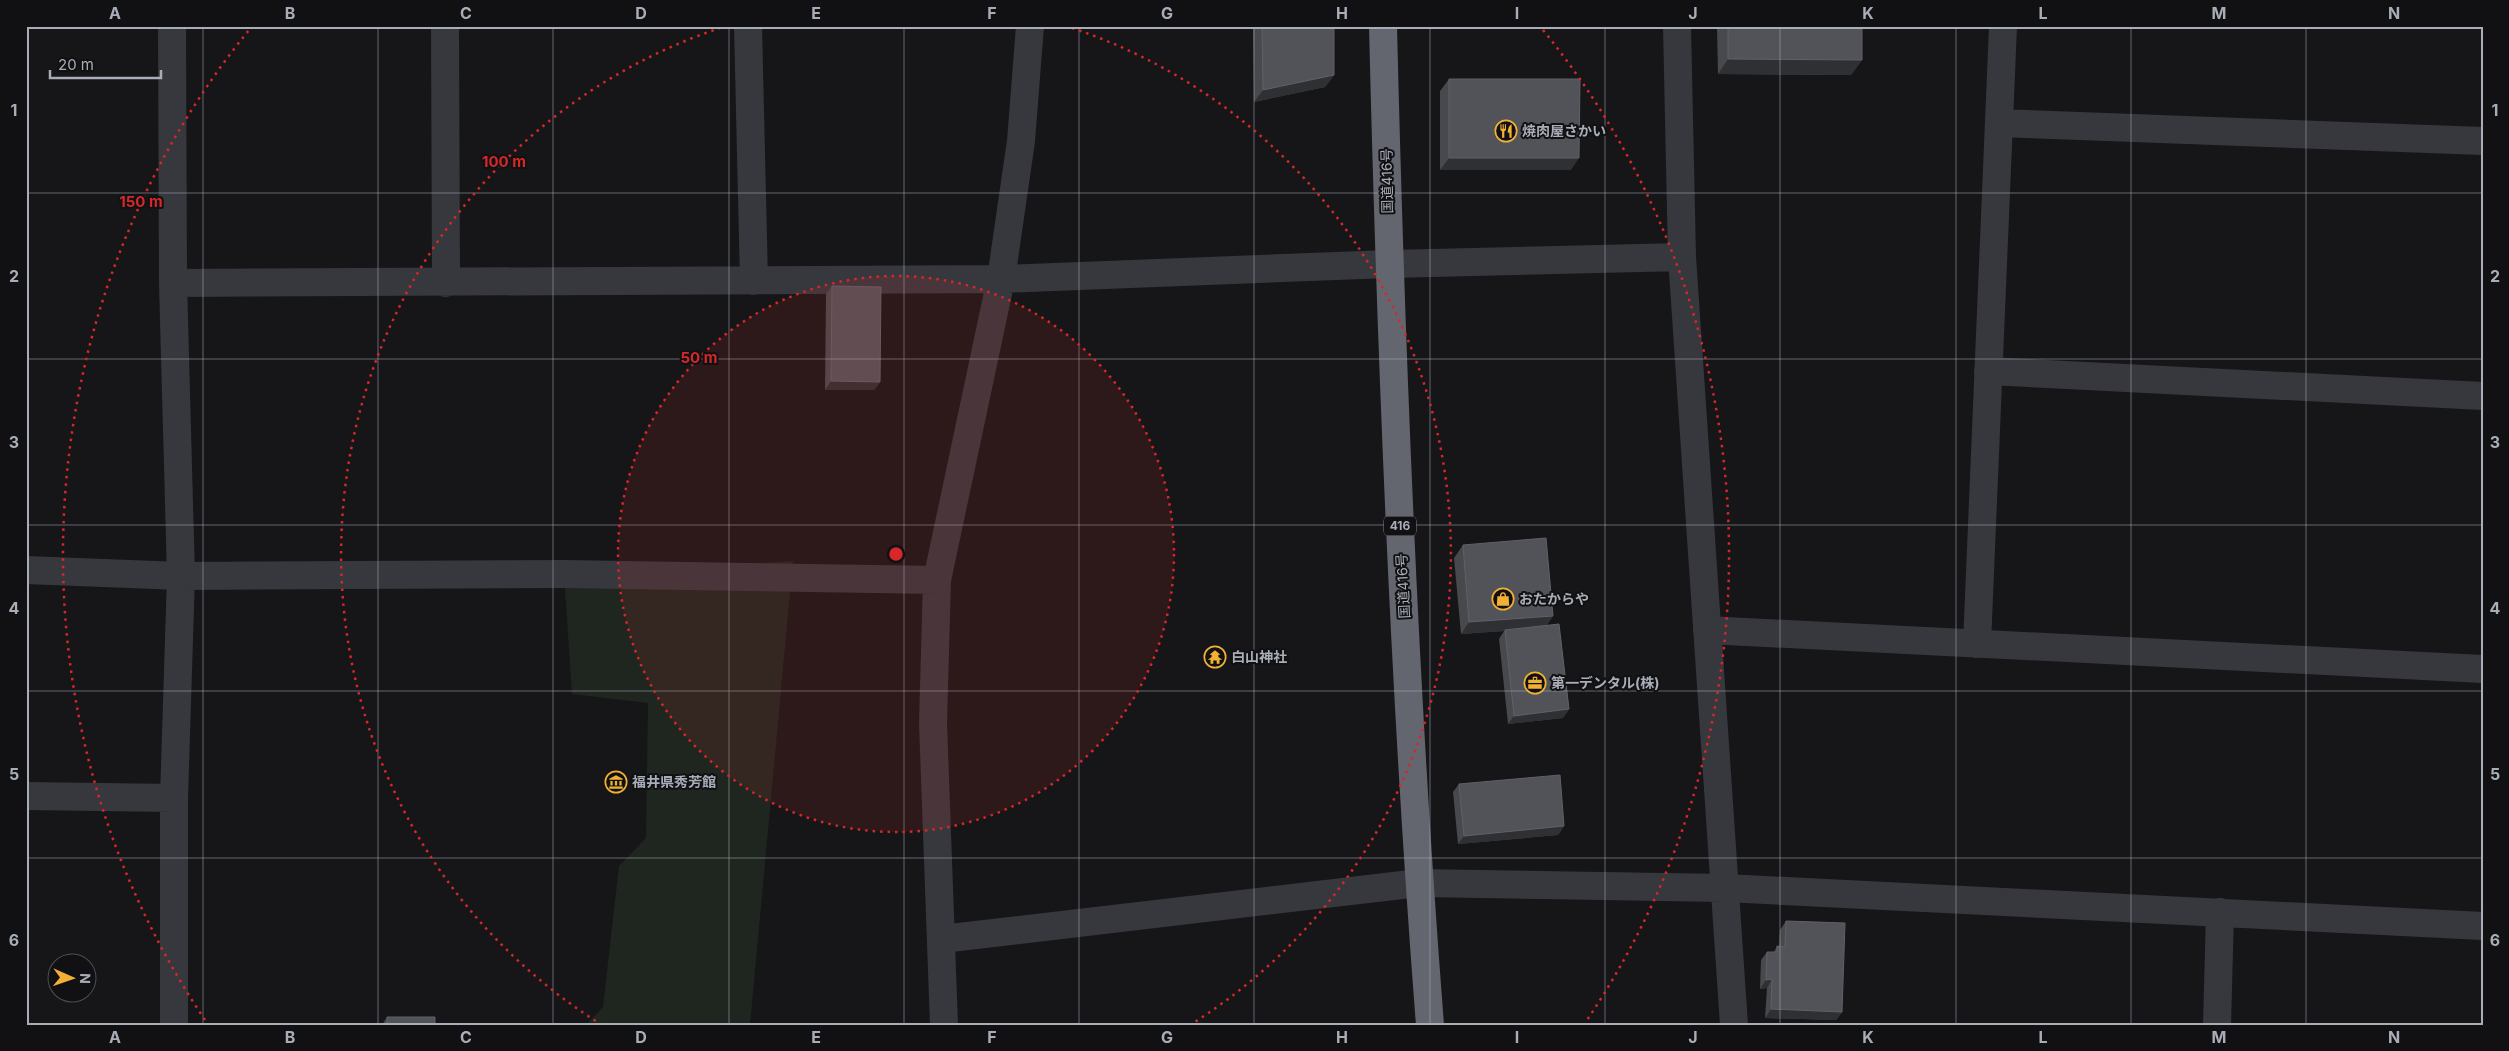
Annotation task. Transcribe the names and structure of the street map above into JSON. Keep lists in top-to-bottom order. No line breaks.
{"streets":{"highway":["国道416号","416"]},"places":{"restaurant":["焼肉屋さかい"],"shop":["おたからや"],"temple":["白山神社"],"office":["第一デンタル(株)"],"museum":["福井県秀芳館"]},"scale_bar":"20 m","north":"right","grid":{"columns":["A","B","C","D","E","F","G","H","I","J","K","L","M","N"],"rows":["1","2","3","4","5","6"]},"rings":["100 m","150 m","50 m"]}
